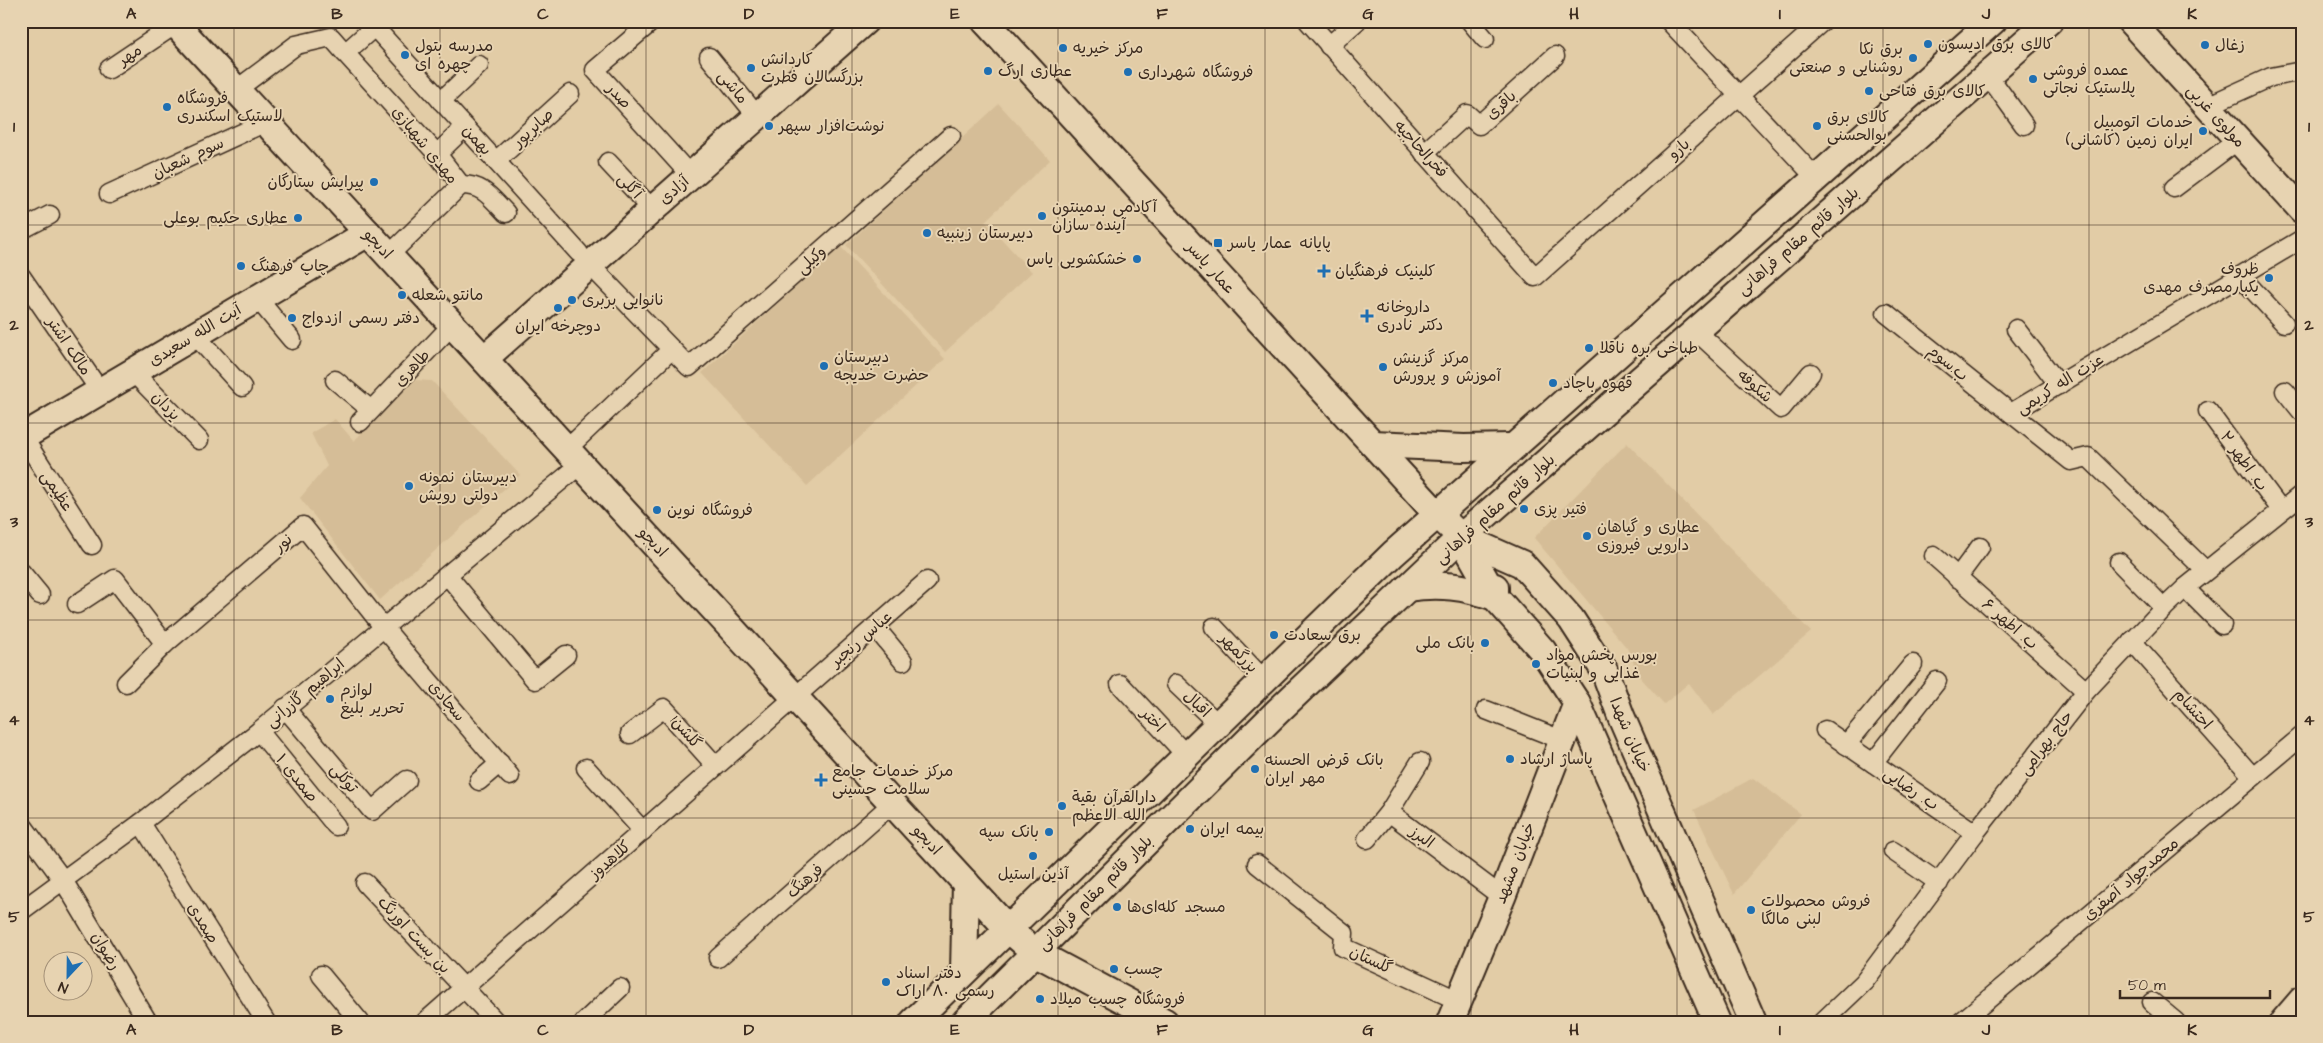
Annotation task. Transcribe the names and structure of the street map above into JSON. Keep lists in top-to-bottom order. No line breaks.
{"streets":{"main road":["مولوی غربی","آزادی","بلوار قائم مقام فراهانی","ادبجو","عمار یاسر","آیت الله سعیدی","خیابان شهدا","خیابان مشهد"],"street":["مهر","ماشی","صدر","باقری","صابرپور","بهمن","مهدی شهبازی","فخرالحاجیه","بارو","سوم شعبان","آگلی","وکیلی","مالک اشتر","ب.سوم","طاهری","عزت اله کریمی","شکوفه","یزدان","ب. اطهر ۲","عظیمی","نور","ب. اطهر ۶","عباس رنجبر","بزرگمهر","ابراهیم گازرانی","سجادی","اقبال","احتشام","اختر","گلشن1","حاج بهرامی","صمدی ۱","توکلی","ب. رضایی","البرز","کلاهدوز","محمدجواد آصفری","فرهنگ","صمدی","بن بست اورنگ","رضوان","گلستان"]},"crossings":[["مهر","ادبجو"],["ماشی","آزادی"],["صدر","آزادی"],["باقری","فخرالحاجیه"],["صابرپور","بهمن"],["بهمن","آزادی"],["بهمن","وکیلی"],["مهدی شهبازی","ادبجو"],["فخرالحاجیه","بارو"],["سوم شعبان","ادبجو"],["آگلی","آزادی"],["آزادی","ادبجو"],["آزادی","وکیلی"],["بلوار قائم مقام فراهانی","ادبجو"],["بلوار قائم مقام فراهانی","عمار یاسر"],["بلوار قائم مقام فراهانی","شکوفه"],["بلوار قائم مقام فراهانی","بزرگمهر"],["بلوار قائم مقام فراهانی","اقبال"],["بلوار قائم مقام فراهانی","اختر"],["بلوار قائم مقام فراهانی","خیابان شهدا"],["ادبجو","آیت الله سعیدی"],["ادبجو","طاهری"],["ادبجو","عباس رنجبر"],["ادبجو","ابراهیم گازرانی"],["ادبجو","کلاهدوز"],["ادبجو","فرهنگ"],["عمار یاسر","خیابان شهدا"],["آیت الله سعیدی","مالک اشتر"],["آیت الله سعیدی","یزدان"],["آیت الله سعیدی","عظیمی"],["ب.سوم","عزت اله کریمی"],["عزت اله کریمی","حاج بهرامی"],["ب. اطهر ۲","حاج بهرامی"],["نور","ابراهیم گازرانی"],["نور","سجادی"],["ب. اطهر ۶","حاج بهرامی"],["عباس رنجبر","کلاهدوز"],["ابراهیم گازرانی","سجادی"],["ابراهیم گازرانی","صمدی ۱"],["ابراهیم گازرانی","توکلی"],["ابراهیم گازرانی","صمدی"],["ابراهیم گازرانی","رضوان"],["احتشام","حاج بهرامی"],["احتشام","محمدجواد آصفری"],["گلشن1","کلاهدوز"],["حاج بهرامی","ب. رضایی"],["البرز","خیابان مشهد"],["کلاهدوز","بن بست اورنگ"],["خیابان مشهد","گلستان"]],"places":{"other":["کالای برق ادیسون","زغال","مرکز خیریه","مدرسه بتول چهره ای","برق نکا روشنایی و صنعتی","کاردانش بزرگسالان فطرت","عطاری ارگ","فروشگاه شهرداری","عمده فروشی پلاستیک نجاتی","کالای برق فتاحی","فروشگاه لاستیک اسکندری","نوشت‌افزار سپهر","کالای برق بوالحسنی","خدمات اتومبیل ایران زمین (کاشانی)","پیرایش ستارگان","آکادمی بدمینتون آینده سازان","عطاری حکیم بوعلی","دبیرستان زینبیه","خشکشویی یاس","چاپ فرهنگ","ظروف یکبارمصرف مهدی","مانتو شعله","نانوایی بربری","دوچرخه ایران","دفتر رسمی ازدواج","طباخی بره ناقلا","دبیرستان حضرت خدیجه","مرکز گزینش آموزش و پرورش","قهوه باچاد","دبیرستان نمونه دولتی رویش","فتیر پزی","فروشگاه نوین","عطاری و گیاهان دارویی فیروزی","برق سعادت","بانک ملی","بورس پخش مواد غذایی و لبنیات","لوازم تحریر بلیغ","پاساژ ارشاد","بانک قرض الحسنه مهر ایران","دارالقرآن بقیة الله الاعظم","بیمه ایران","بانک سپه","آذین استیل","مسجد کله‌ای‌ها","فروش محصولات لبنی مالگا","چسب","دفتر اسناد رسمی ۸۰ اراک","فروشگاه چسب میلاد"],"transit":["پایانه عمار یاسر"],"health":["کلینیک فرهنگیان","داروخانه دکتر نادری","مرکز خدمات جامع سلامت حسینی"]},"scale_bar":"50 m","north":"bottom","grid":{"columns":["A","B","C","D","E","F","G","H","I","J","K"],"rows":["1","2","3","4","5"]}}
